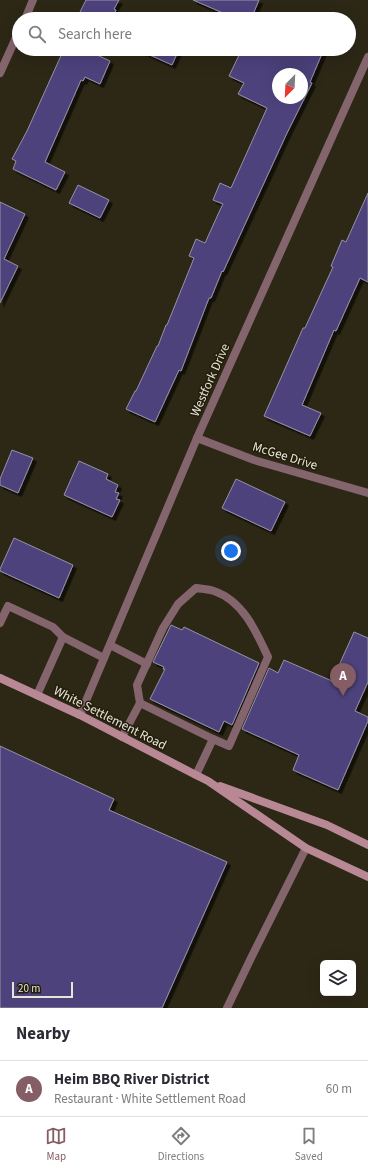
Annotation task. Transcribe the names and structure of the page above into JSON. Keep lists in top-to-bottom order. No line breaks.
{"streets":{"main road":["White Settlement Road"],"street":["Westfork Drive","McGee Drive"]},"crossings":[["Westfork Drive","McGee Drive"],["Westfork Drive","White Settlement Road"]],"scale_bar":"20 m","north":"bottom left","page":{"search":"Search here","pins":"A","scale":"20 m","heading":"Nearby","list":[{"mark":"A","name":"Heim BBQ River District","note":"Restaurant · White Settlement Road","value":"60 m"}],"nav":["Map","Directions","Saved"]}}
